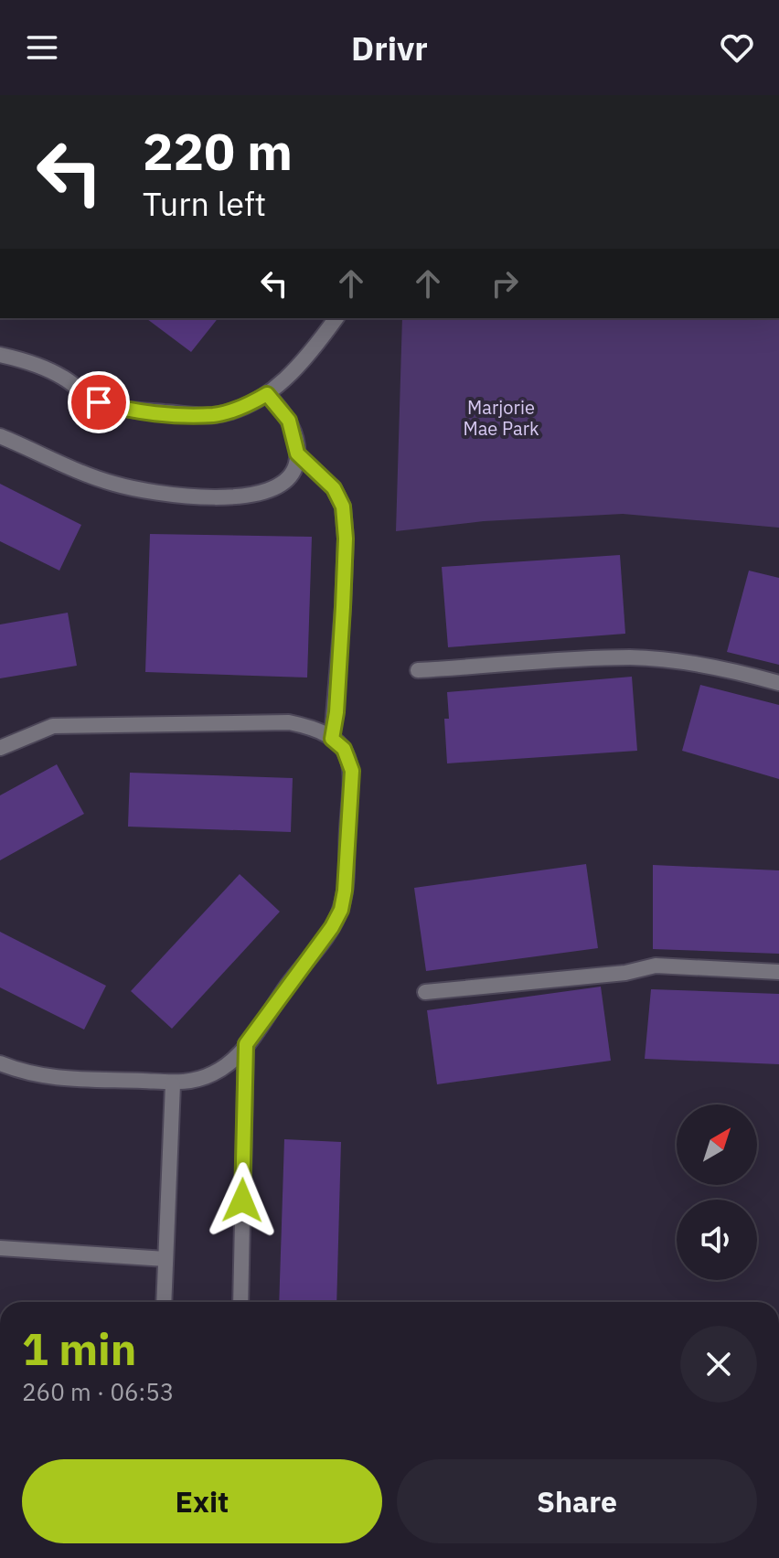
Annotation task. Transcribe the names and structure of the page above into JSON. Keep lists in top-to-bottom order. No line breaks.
{"parks":["Marjorie Mae Park"],"north":"top right","page":{"header":"Drivr","turn":["220 m","Turn left"],"heading":["1 min","260 m · 06:53"],"buttons":["Exit","Share"]}}
